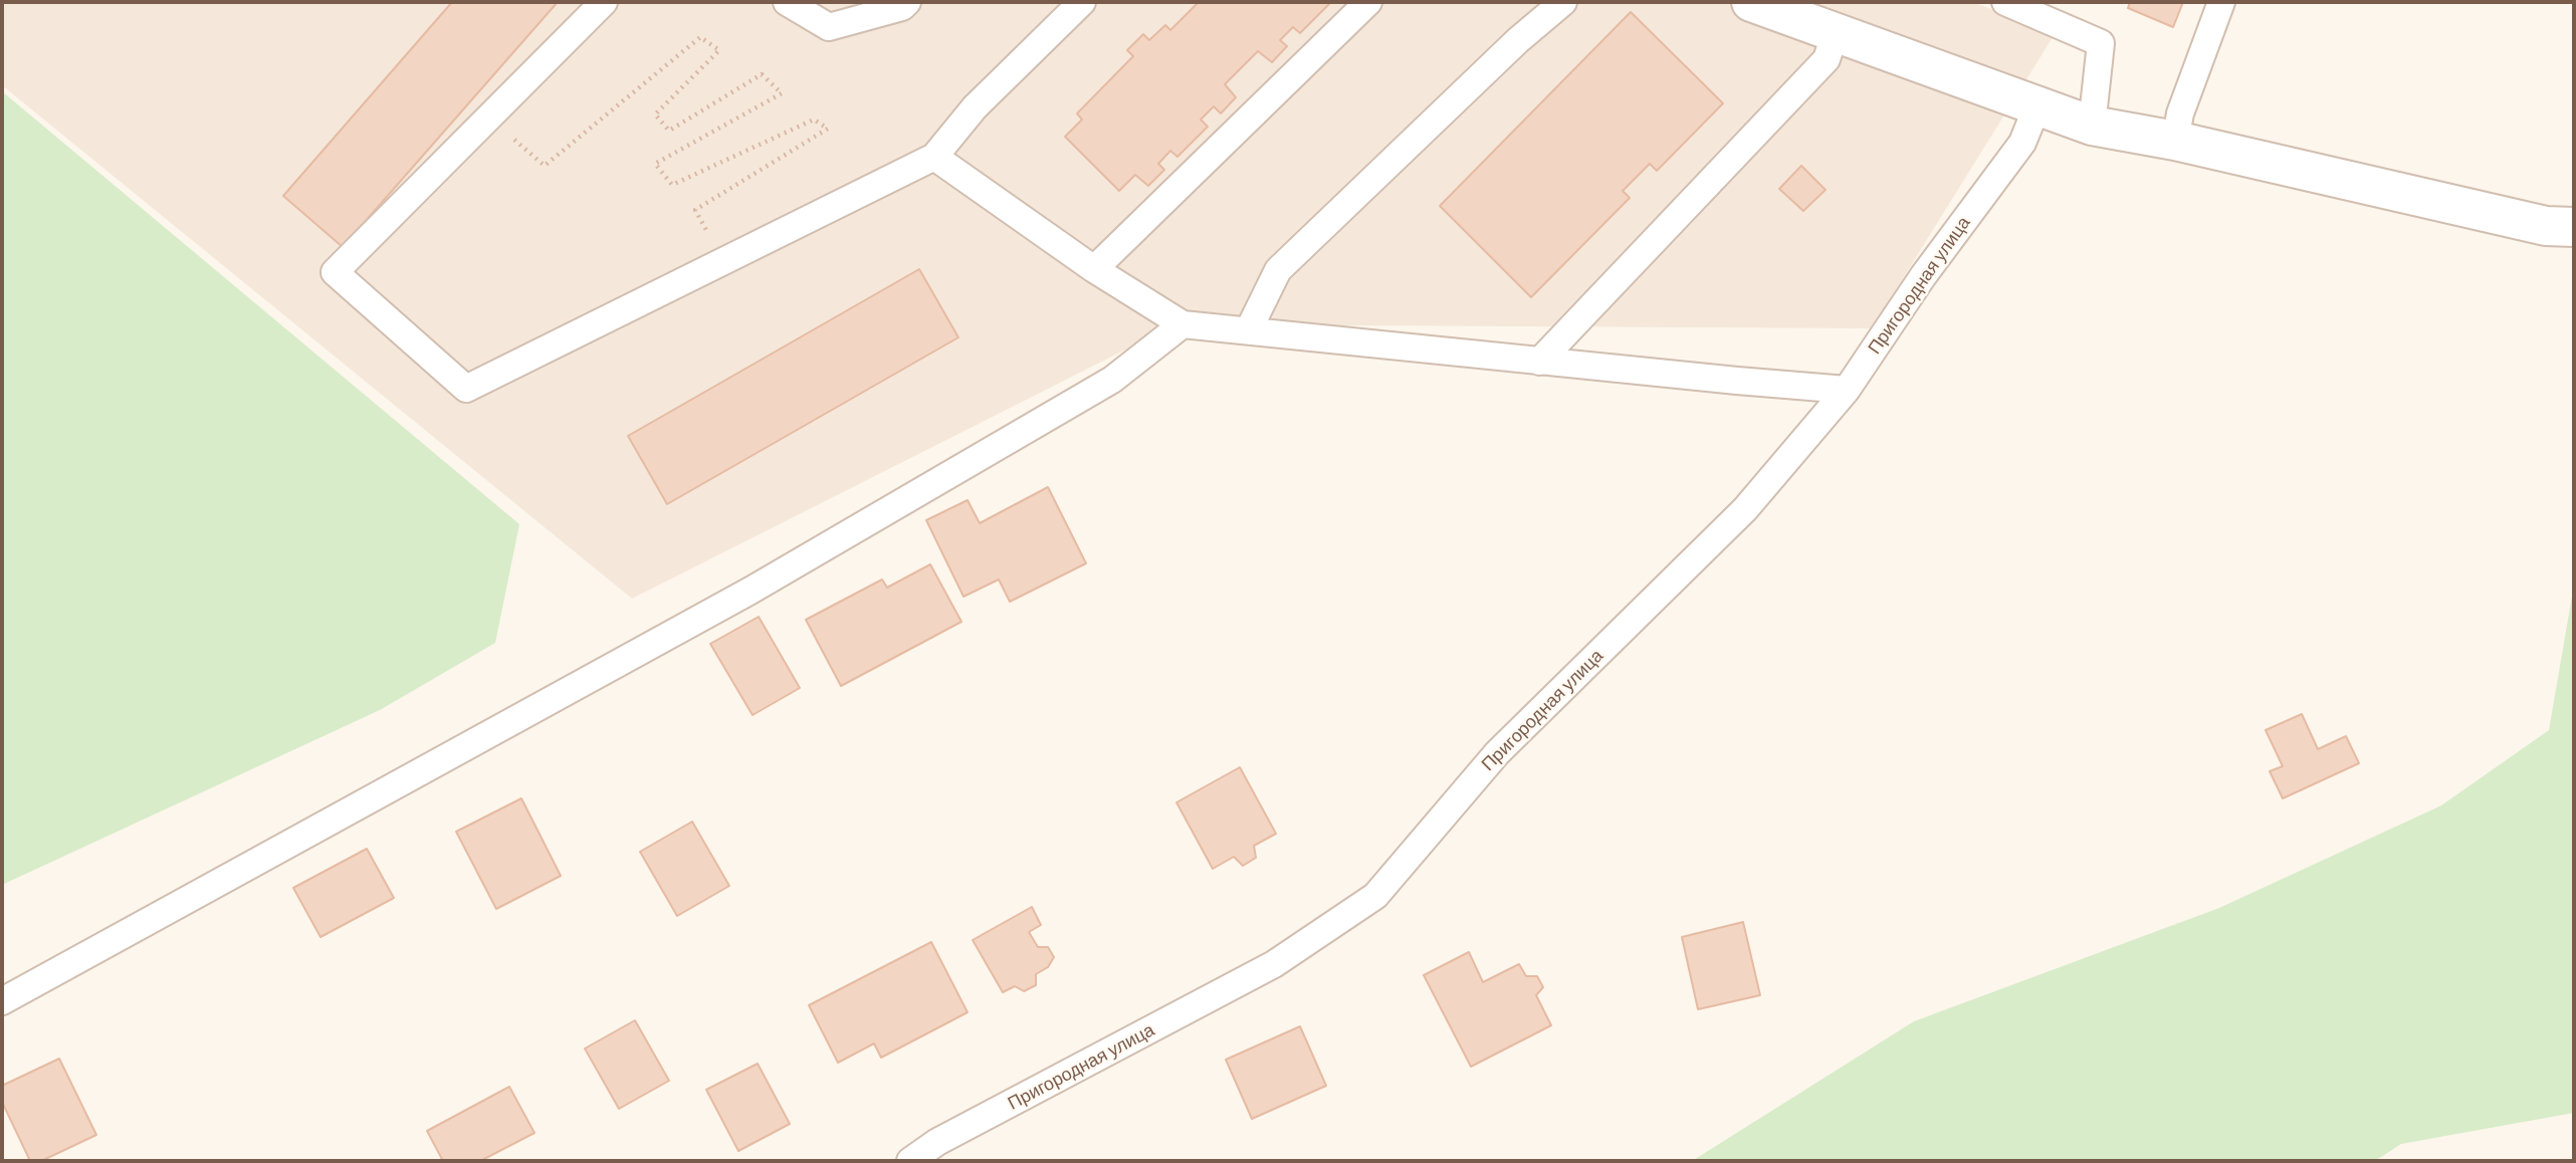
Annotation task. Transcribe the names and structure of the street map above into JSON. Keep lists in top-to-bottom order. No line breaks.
{"streets":{"lane":["Пригородная улица"]}}
